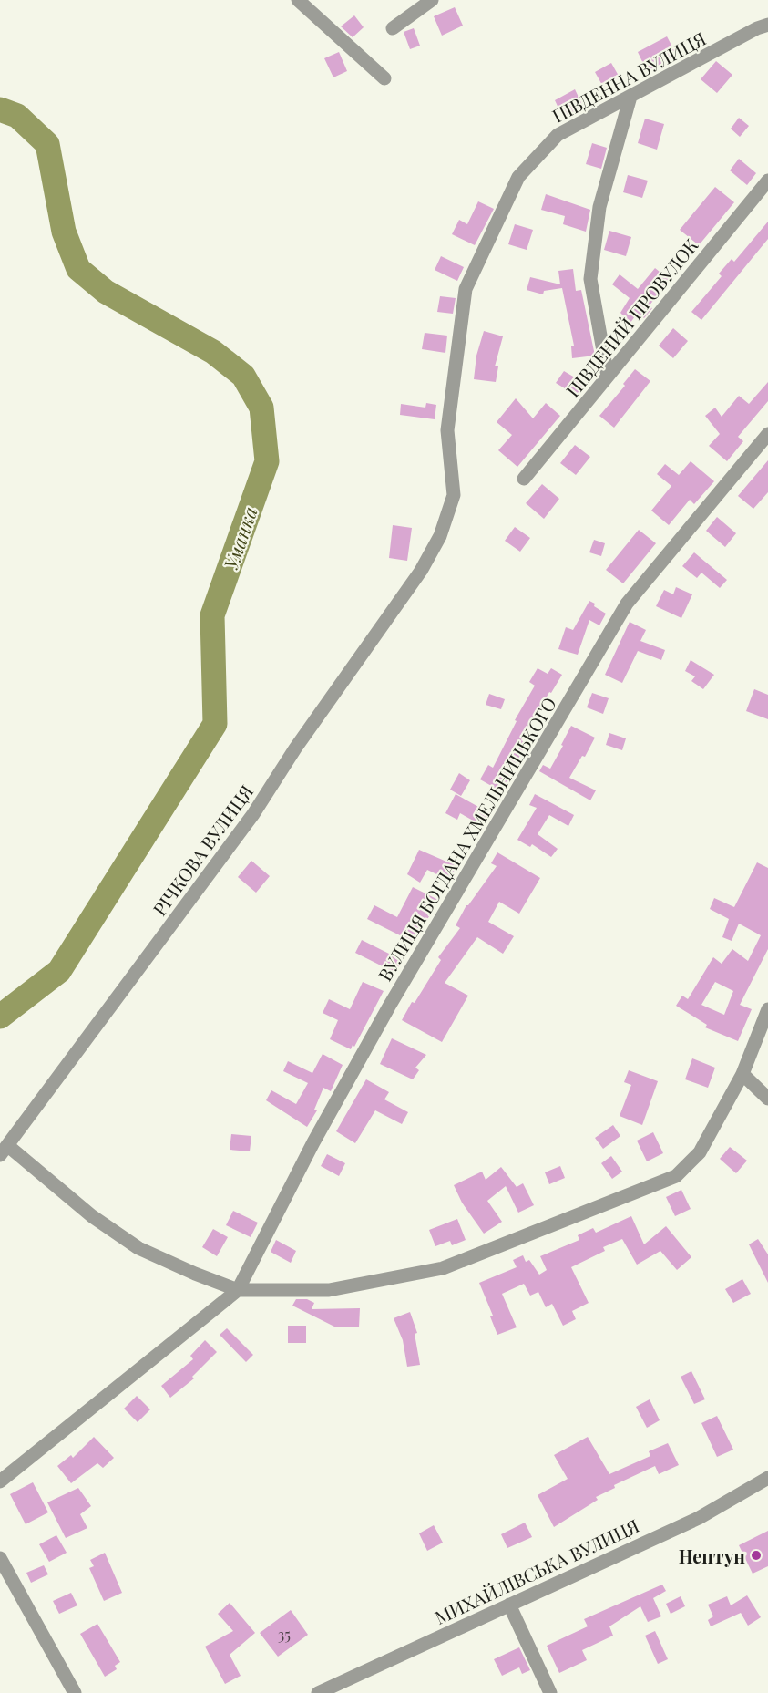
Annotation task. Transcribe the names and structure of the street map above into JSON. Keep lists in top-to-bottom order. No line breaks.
{"streets":{"street":["ПІВДЕННА ВУЛИЦЯ","ПІВДЕНИЙ ПРОВУЛОК","ВУЛИЦЯ БОГДАНА ХМЕЛЬНИЦЬКОГО","РІЧКОВА ВУЛИЦЯ","МИХАЙЛІВСЬКА ВУЛИЦЯ"]},"crossings":[["ПІВДЕННА ВУЛИЦЯ","РІЧКОВА ВУЛИЦЯ"]],"water":["Уманка"],"places":["Нептун"],"house_numbers":["35"]}
